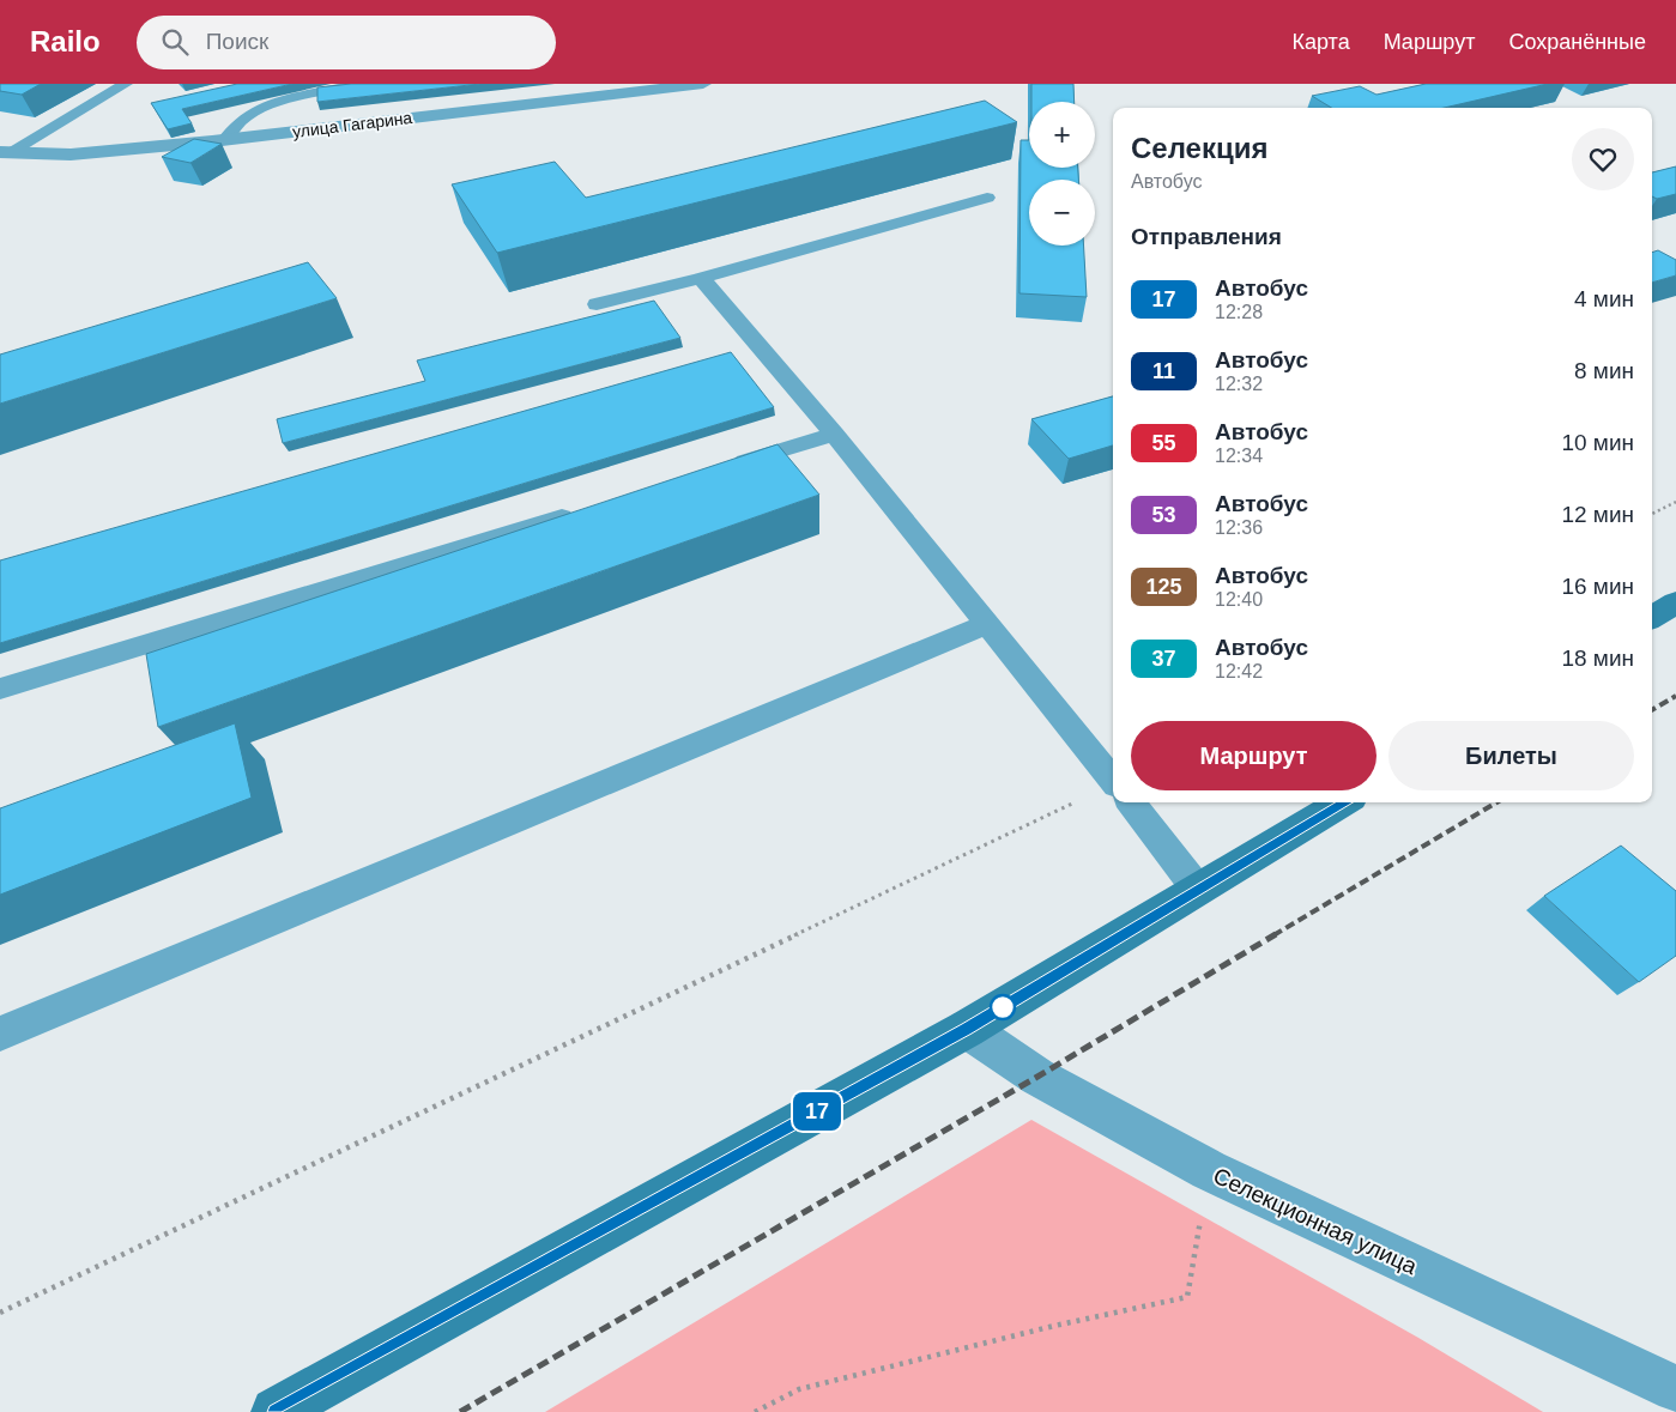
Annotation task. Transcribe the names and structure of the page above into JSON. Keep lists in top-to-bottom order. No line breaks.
{"streets":{"street":["улица Гагарина","Селекционная улица"]},"lines":["bus line 17"],"page":{"header":"Railo","search":"Поиск","nav":["Карта","Маршрут","Сохранённые"],"on_map":"17","map_buttons":["+","−"],"heading":[["Селекция","Автобус"],"Отправления"],"list":[{"mark":"17","name":"Автобус","note":"12:28","value":"4 мин"},{"mark":"11","name":"Автобус","note":"12:32","value":"8 мин"},{"mark":"55","name":"Автобус","note":"12:34","value":"10 мин"},{"mark":"53","name":"Автобус","note":"12:36","value":"12 мин"},{"mark":"125","name":"Автобус","note":"12:40","value":"16 мин"},{"mark":"37","name":"Автобус","note":"12:42","value":"18 мин"}],"buttons":["Маршрут","Билеты"]}}
